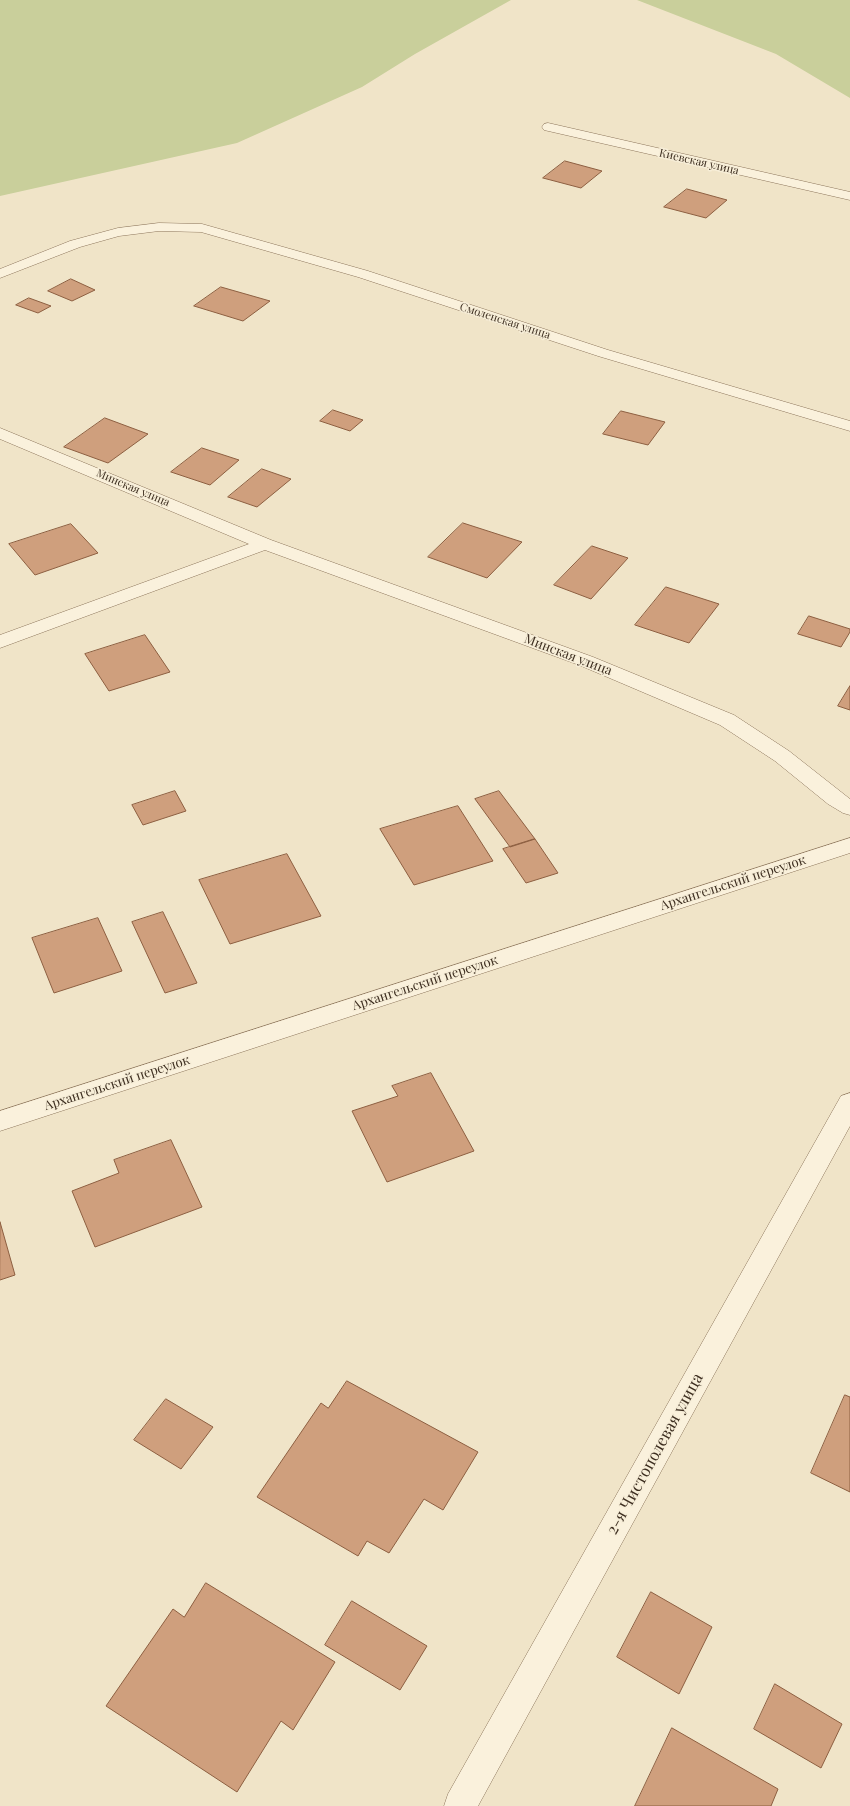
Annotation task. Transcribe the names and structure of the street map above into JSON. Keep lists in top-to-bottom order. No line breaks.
{"streets":{"street":["Киевская улица","Смоленская улица","Минская улица","Архангельский переулок","2-я Чистополевая улица"]}}
